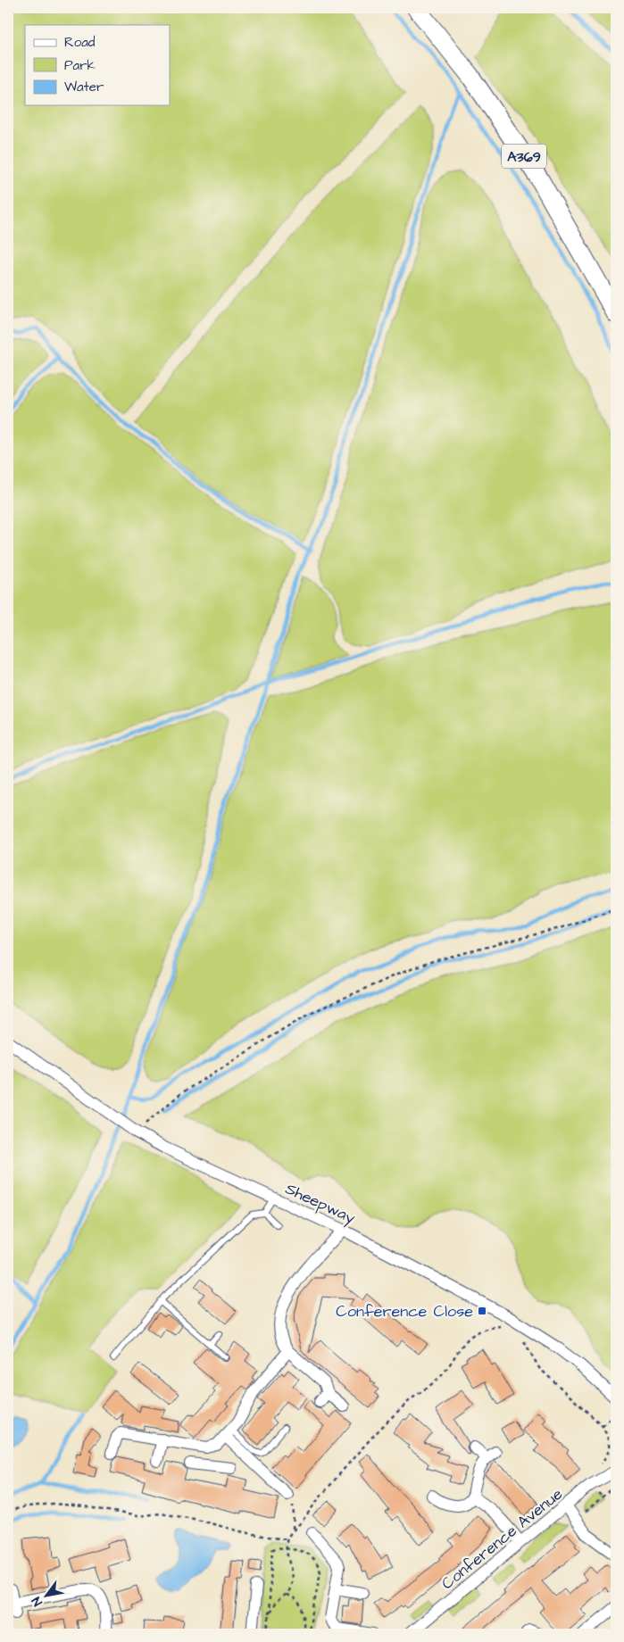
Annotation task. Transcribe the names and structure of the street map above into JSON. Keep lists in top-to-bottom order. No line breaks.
{"streets":{"main road":["A369"],"street":["Sheepway","Conference Avenue"]},"places":{"transit":["Conference Close"]},"legend":["Road","Park","Water"],"north":"bottom left"}
